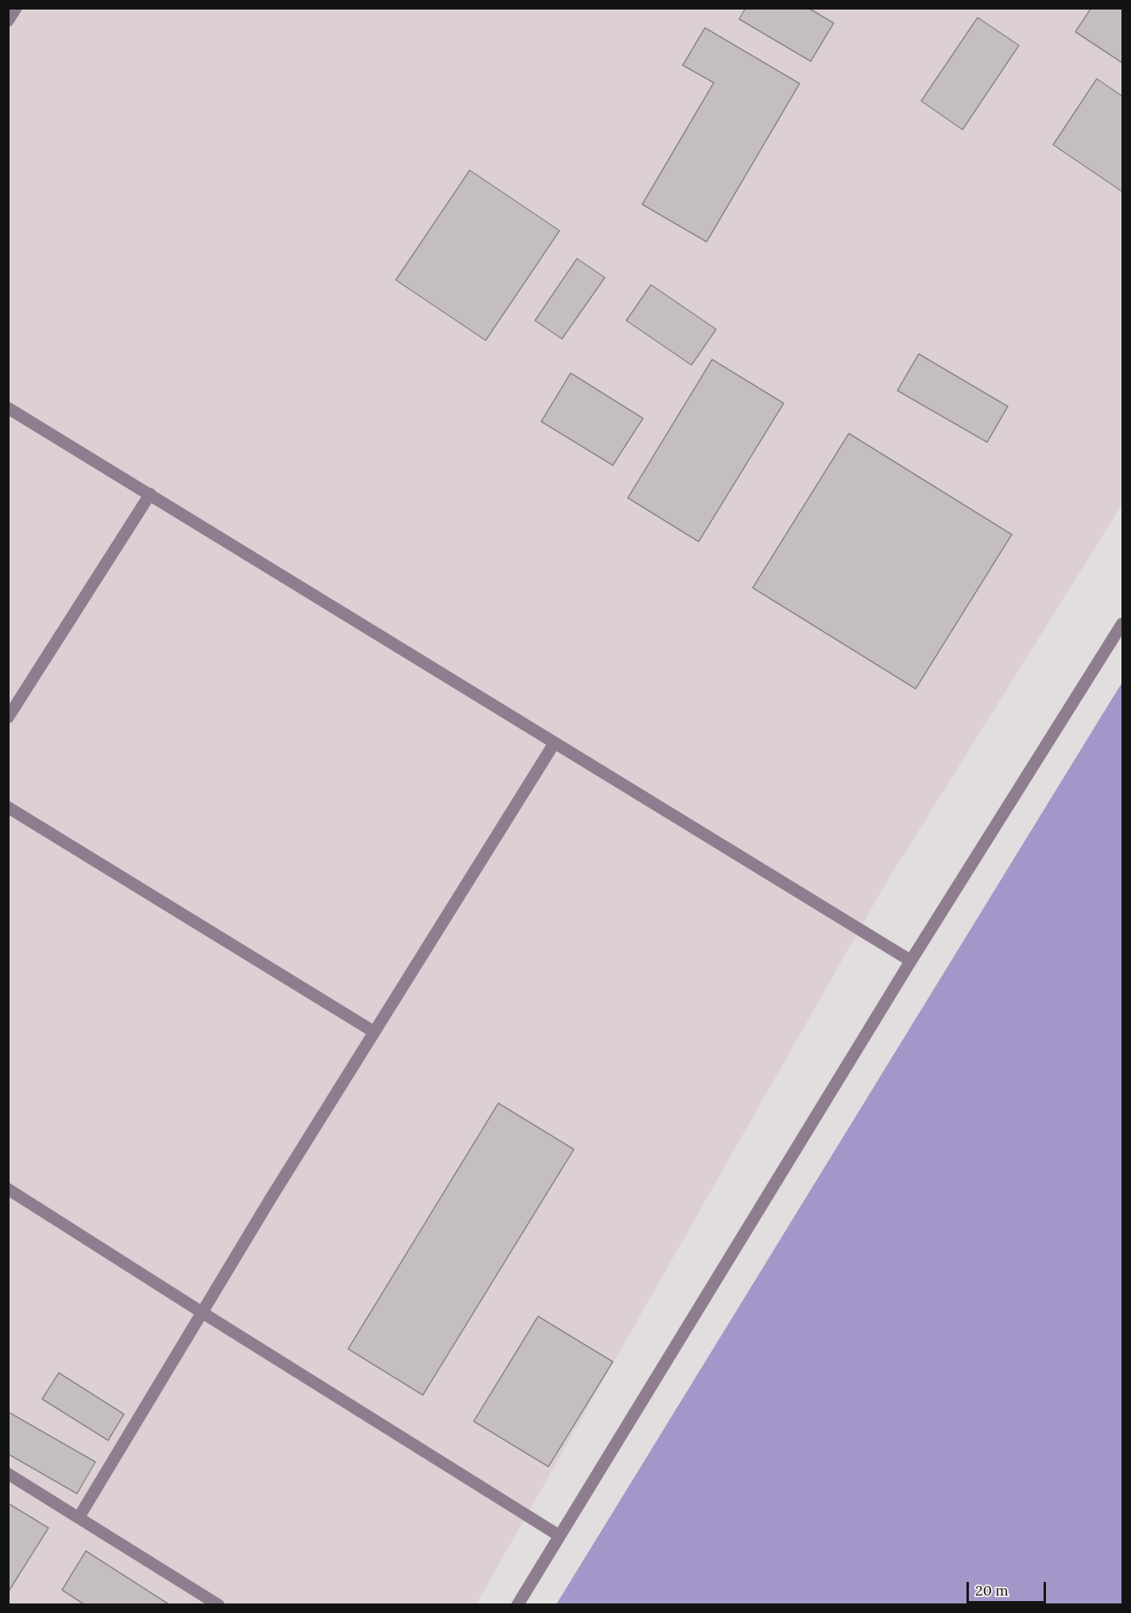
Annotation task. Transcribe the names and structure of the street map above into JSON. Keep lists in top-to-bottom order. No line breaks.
{"scale_bar":"20 m"}
